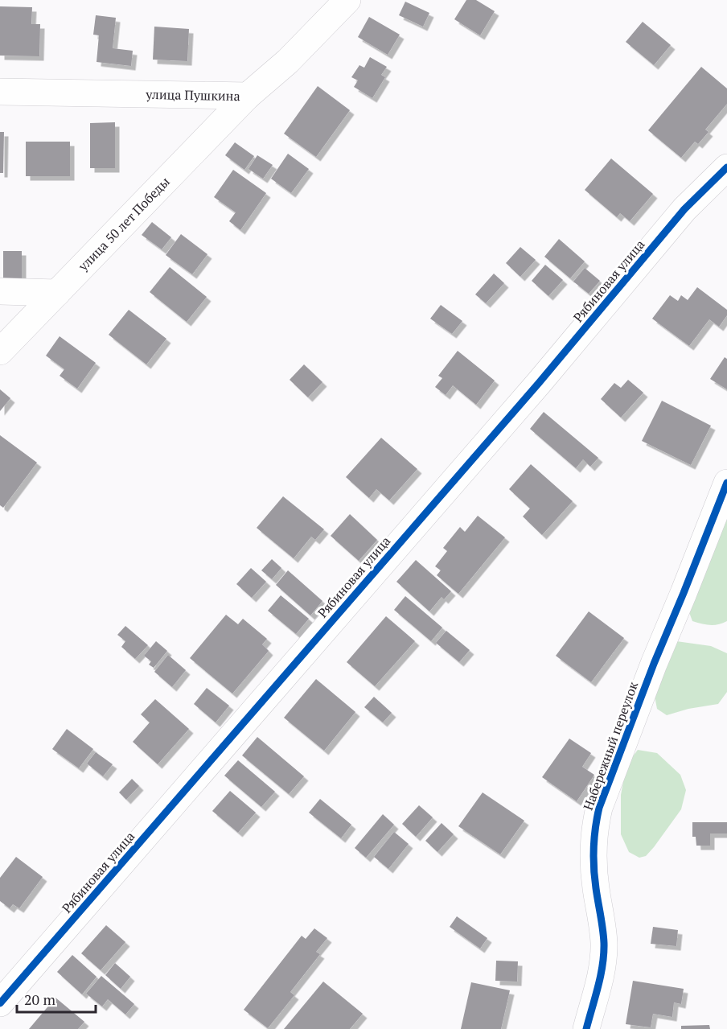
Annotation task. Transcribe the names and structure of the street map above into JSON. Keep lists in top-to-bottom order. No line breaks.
{"streets":{"street":["улица Пушкина","улица 50 лет Победы","Рябиновая улица","Набережный переулок"]},"crossings":[["улица Пушкина","улица 50 лет Победы"]],"scale_bar":"20 m"}
